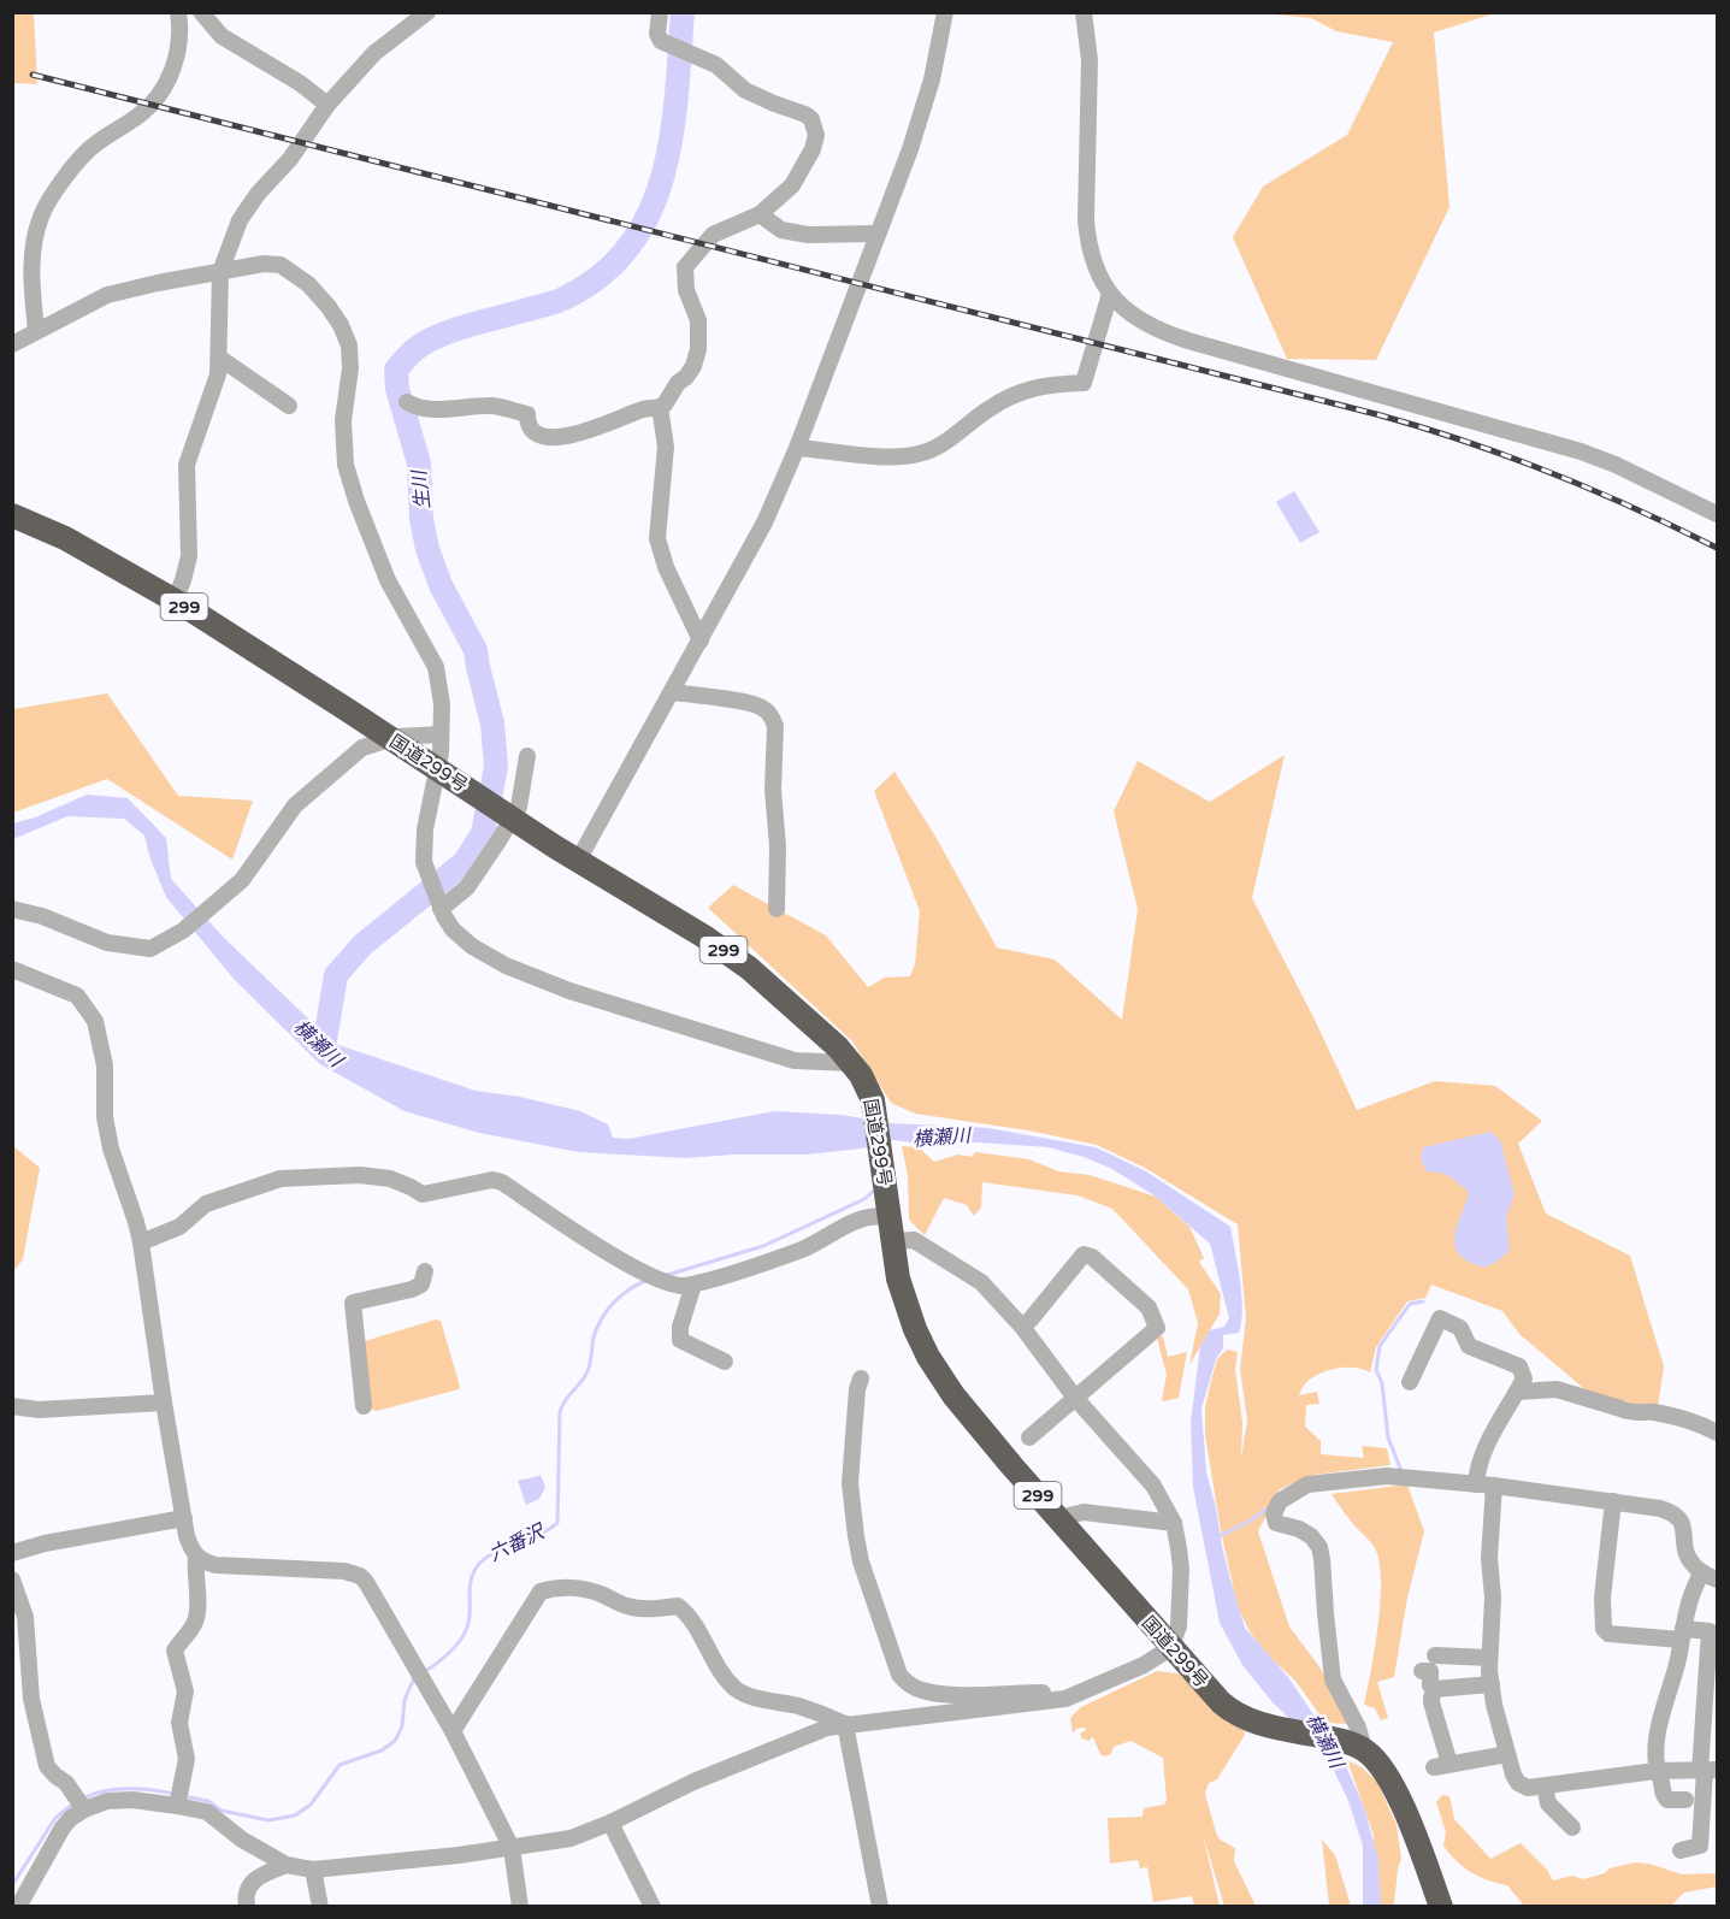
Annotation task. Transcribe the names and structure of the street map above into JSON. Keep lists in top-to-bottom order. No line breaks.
{"streets":{"highway":["299","国道299号"]},"water":["生川","横瀬川","六番沢"]}
